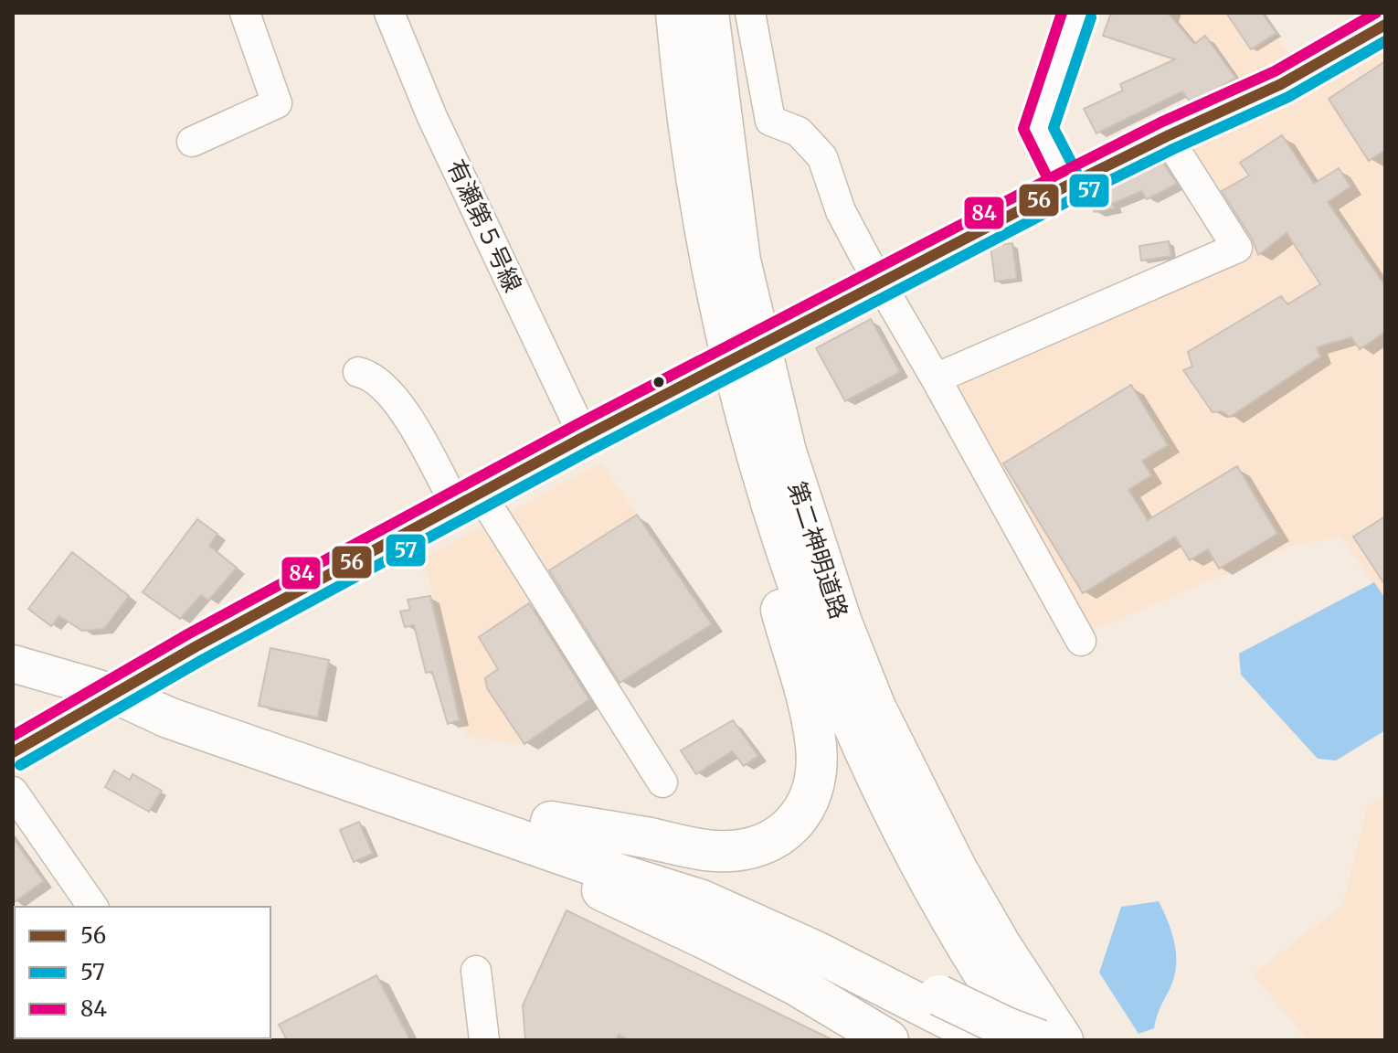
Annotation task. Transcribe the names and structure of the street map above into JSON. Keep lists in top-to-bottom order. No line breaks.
{"streets":{"highway":["第二神明道路"],"street":["有瀬第５号線"]},"lines":["transit line 84","transit line 57","transit line 56"],"legend":["56","57","84"]}
